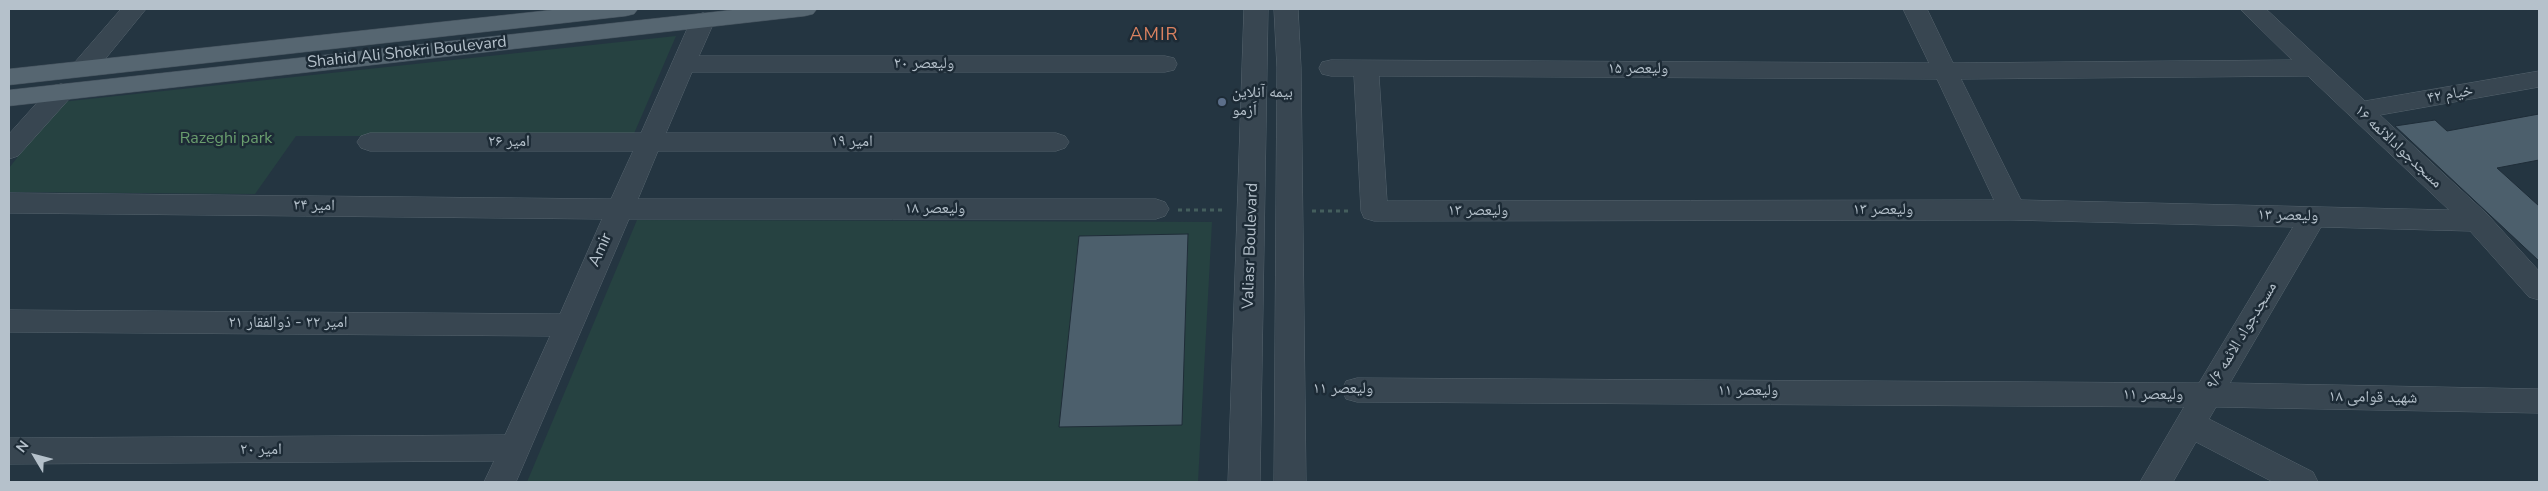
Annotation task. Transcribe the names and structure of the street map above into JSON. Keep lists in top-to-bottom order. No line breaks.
{"streets":{"main road":["Shahid Ali Shokri Boulevard"],"street":["ولیعصر ۲۰","ولیعصر ۱۵","خیام ۴۲","امیر ۲۶","امیر ۱۹","مسجدجوادالائمه ۱۶","امیر ۲۴","ولیعصر ۱۸","ولیعصر ۱۳","Valiasr Boulevard","Amir","امیر ۲۲ - ذوالفقار ۲۱","مسجدجواد الائمه ۹/۶","ولیعصر ۱۱","شهید قوامی ۱۸","امیر ۲۰"]},"crossings":[["Shahid Ali Shokri Boulevard","Amir"],["ولیعصر ۲۰","Amir"],["ولیعصر ۱۵","مسجدجوادالائمه ۱۶"],["خیام ۴۲","مسجدجوادالائمه ۱۶"],["امیر ۲۶","امیر ۱۹"],["امیر ۲۶","Amir"],["امیر ۱۹","Amir"],["مسجدجوادالائمه ۱۶","ولیعصر ۱۳"],["امیر ۲۴","ولیعصر ۱۸"],["امیر ۲۴","Amir"],["ولیعصر ۱۸","Amir"],["ولیعصر ۱۳","مسجدجواد الائمه ۹/۶"],["Amir","امیر ۲۲ - ذوالفقار ۲۱"],["Amir","امیر ۲۰"],["مسجدجواد الائمه ۹/۶","ولیعصر ۱۱"],["مسجدجواد الائمه ۹/۶","شهید قوامی ۱۸"],["ولیعصر ۱۱","شهید قوامی ۱۸"]],"districts":["AMIR"],"parks":["Razeghi park"],"places":["بیمه آنلاین اَزمو"],"north":"top left"}
